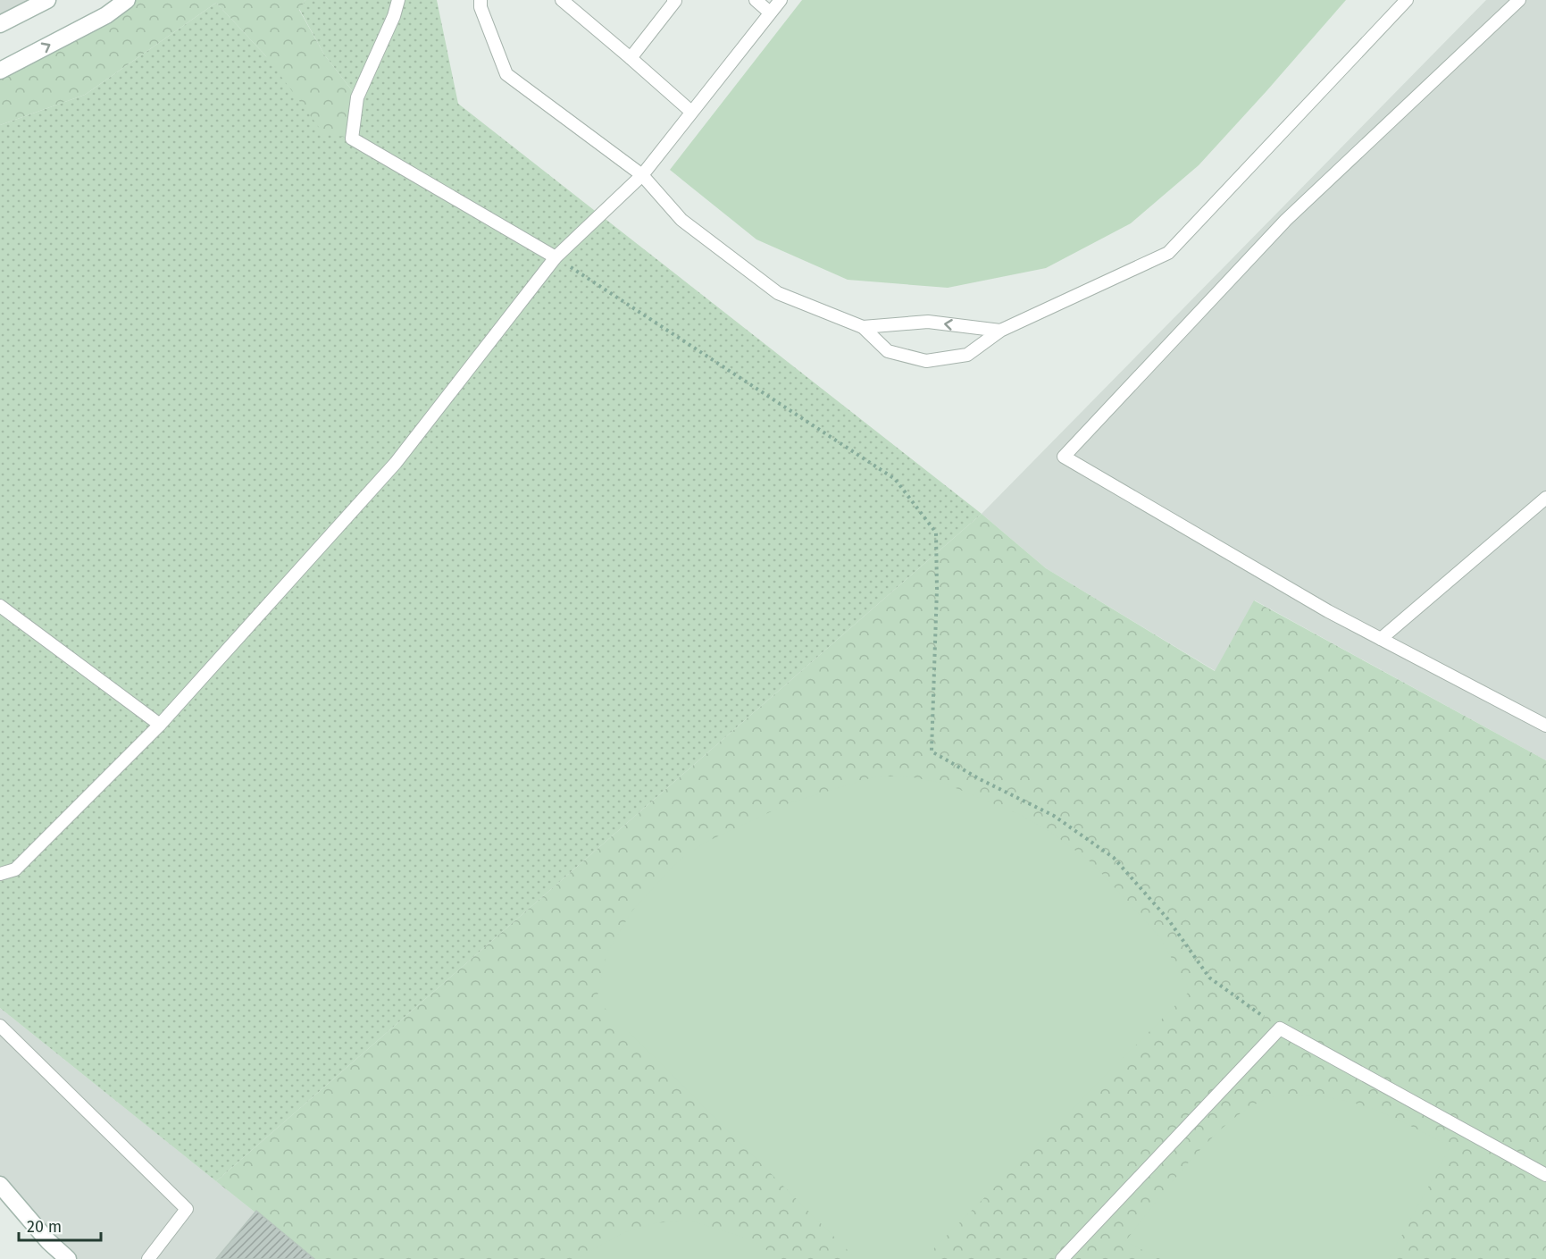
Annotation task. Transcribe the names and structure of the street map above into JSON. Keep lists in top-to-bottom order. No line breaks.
{"scale_bar":"20 m"}
